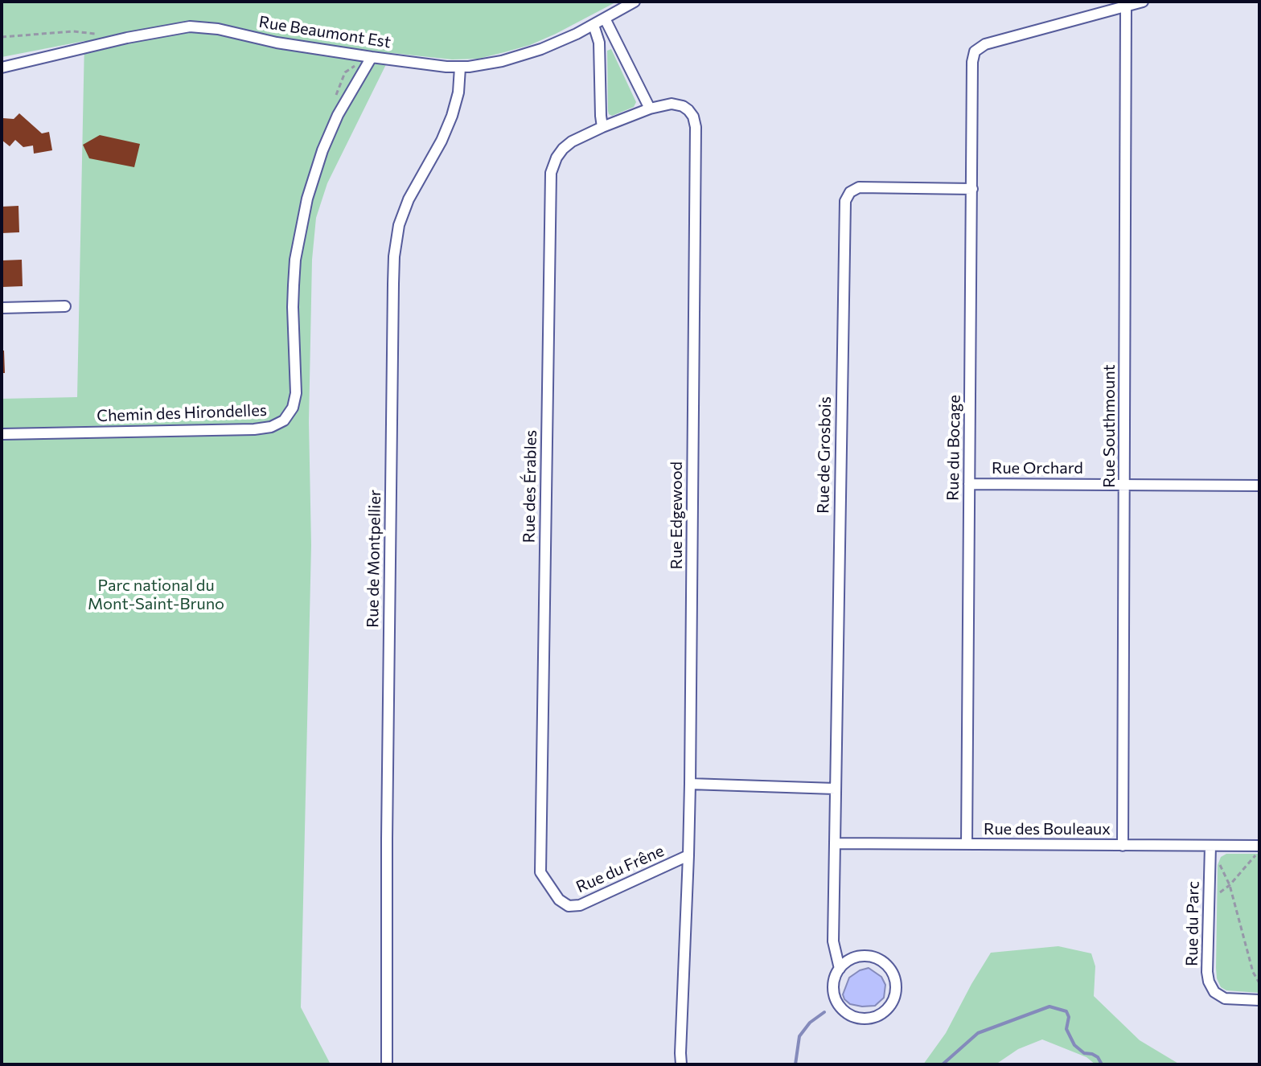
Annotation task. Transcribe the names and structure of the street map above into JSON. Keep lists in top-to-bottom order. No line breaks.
{"streets":{"street":["Rue Beaumont Est","Chemin des Hirondelles","Rue Southmount","Rue du Bocage","Rue de Grosbois","Rue Orchard","Rue des Érables","Rue Edgewood","Rue de Montpellier","Rue des Bouleaux","Rue du Frêne","Rue du Parc"]},"crossings":[["Rue Beaumont Est","Chemin des Hirondelles"],["Rue Beaumont Est","Rue de Montpellier"],["Rue Southmount","Rue du Bocage"],["Rue Southmount","Rue Orchard"],["Rue Southmount","Rue des Bouleaux"],["Rue du Bocage","Rue de Grosbois"],["Rue du Bocage","Rue Orchard"],["Rue du Bocage","Rue des Bouleaux"],["Rue de Grosbois","Rue des Bouleaux"],["Rue des Érables","Rue Edgewood"],["Rue des Érables","Rue du Frêne"],["Rue Edgewood","Rue du Frêne"],["Rue des Bouleaux","Rue du Parc"]],"parks":["Parc national du Mont-Saint-Bruno"]}
